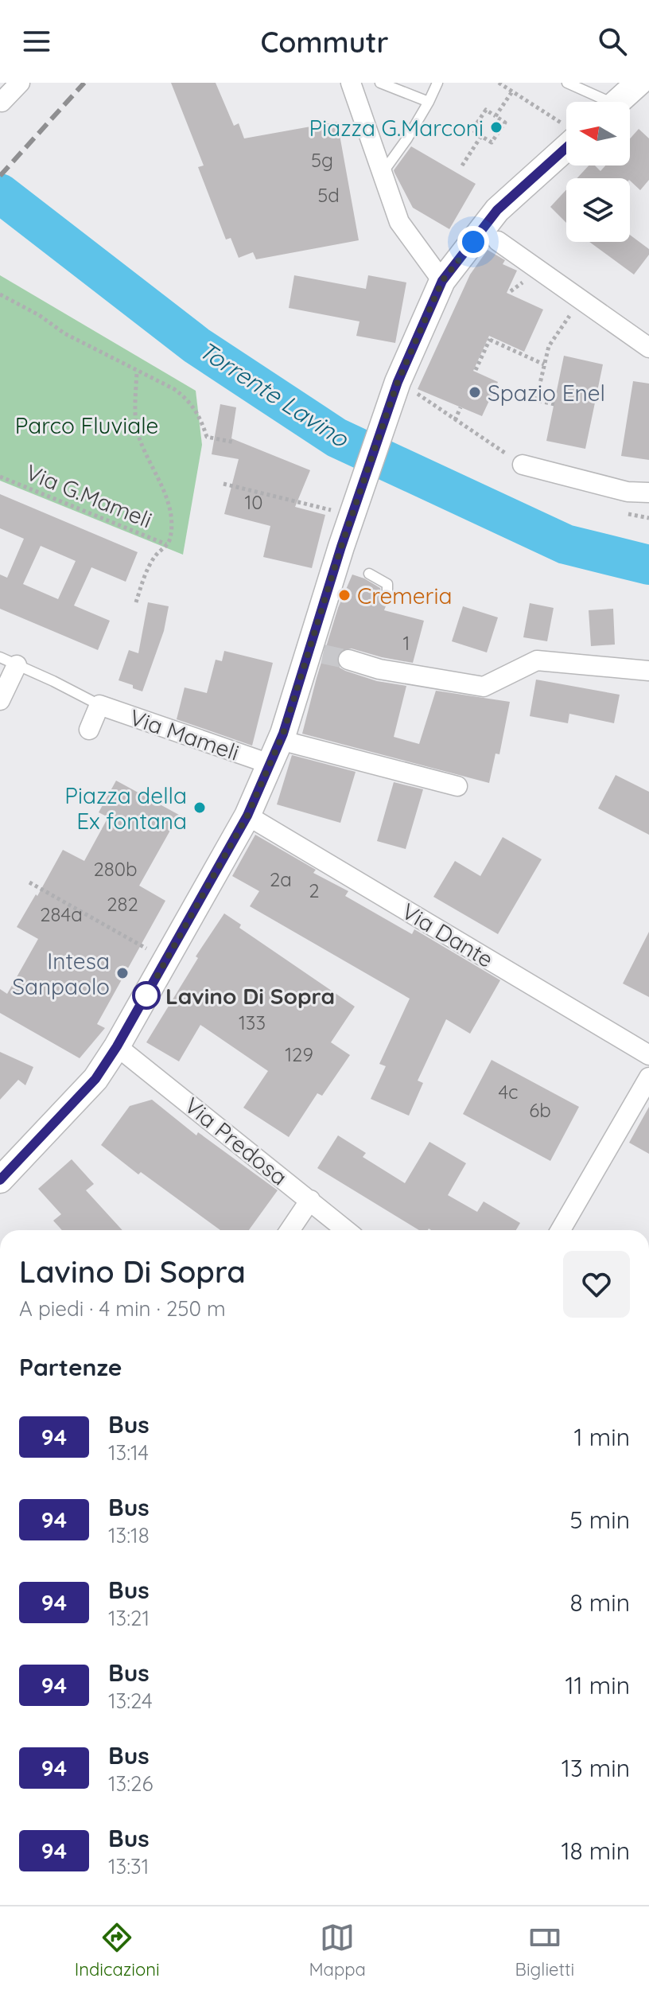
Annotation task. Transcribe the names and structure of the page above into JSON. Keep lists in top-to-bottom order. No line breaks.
{"streets":{"street":["Via Mameli","Via Dante","Via Predosa"],"path":["Via G.Mameli"]},"water":["Torrente Lavino"],"parks":["Parco Fluviale"],"places":["Piazza G.Marconi","Spazio Enel","Cremeria","Piazza della Ex fontana","Intesa Sanpaolo","Lavino Di Sopra"],"lines":["bus line 94"],"house_numbers":["5g","5d","10","1","280b","2a","2","282","284a","133","129","4c","6b"],"north":"left","page":{"header":"Commutr","heading":[["Lavino Di Sopra","A piedi · 4 min · 250 m"],"Partenze"],"list":[{"mark":"94","name":"Bus","note":"13:14","value":"1 min"},{"mark":"94","name":"Bus","note":"13:18","value":"5 min"},{"mark":"94","name":"Bus","note":"13:21","value":"8 min"},{"mark":"94","name":"Bus","note":"13:24","value":"11 min"},{"mark":"94","name":"Bus","note":"13:26","value":"13 min"},{"mark":"94","name":"Bus","note":"13:31","value":"18 min"}],"tabs":["Indicazioni","Mappa","Biglietti"]}}
